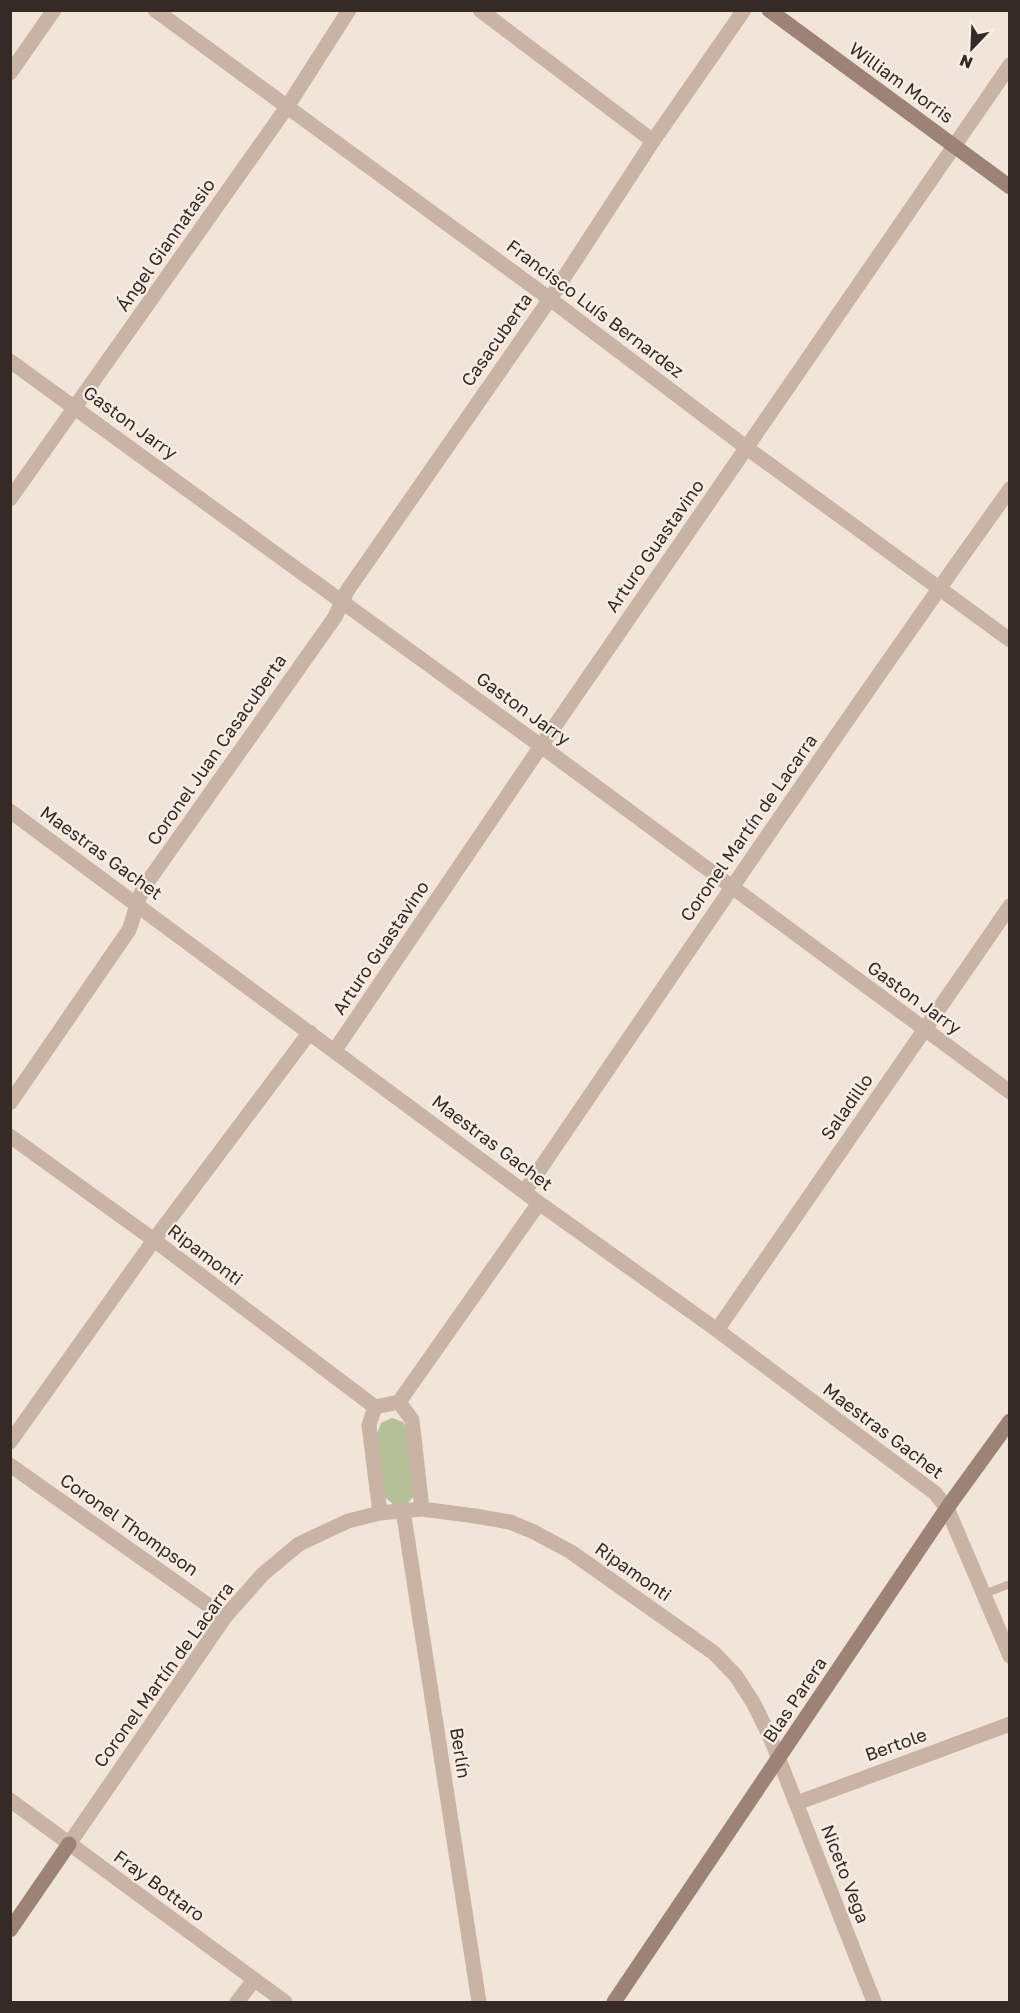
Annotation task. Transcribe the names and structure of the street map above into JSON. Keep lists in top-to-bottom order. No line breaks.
{"streets":{"street":["William Morris","Ángel Giannatasio","Francisco Luís Bernardez","Casacuberta","Gaston Jarry","Arturo Guastavino","Coronel Juan Casacuberta","Coronel Martín de Lacarra","Maestras Gachet","Saladillo","Ripamonti","Coronel Thompson","Blas Parera","Bertole","Berlín","Niceto Vega","Fray Bottaro"]},"crossings":[["William Morris","Arturo Guastavino"],["Ángel Giannatasio","Francisco Luís Bernardez"],["Ángel Giannatasio","Gaston Jarry"],["Francisco Luís Bernardez","Casacuberta"],["Francisco Luís Bernardez","Arturo Guastavino"],["Francisco Luís Bernardez","Coronel Martín de Lacarra"],["Casacuberta","Gaston Jarry"],["Casacuberta","Coronel Juan Casacuberta"],["Gaston Jarry","Arturo Guastavino"],["Gaston Jarry","Coronel Juan Casacuberta"],["Gaston Jarry","Coronel Martín de Lacarra"],["Gaston Jarry","Saladillo"],["Arturo Guastavino","Maestras Gachet"],["Coronel Juan Casacuberta","Maestras Gachet"],["Coronel Martín de Lacarra","Maestras Gachet"],["Coronel Martín de Lacarra","Ripamonti"],["Coronel Martín de Lacarra","Coronel Thompson"],["Coronel Martín de Lacarra","Berlín"],["Coronel Martín de Lacarra","Fray Bottaro"],["Maestras Gachet","Saladillo"],["Maestras Gachet","Blas Parera"],["Ripamonti","Blas Parera"],["Ripamonti","Berlín"],["Ripamonti","Niceto Vega"],["Blas Parera","Niceto Vega"],["Bertole","Niceto Vega"]],"north":"bottom left"}
